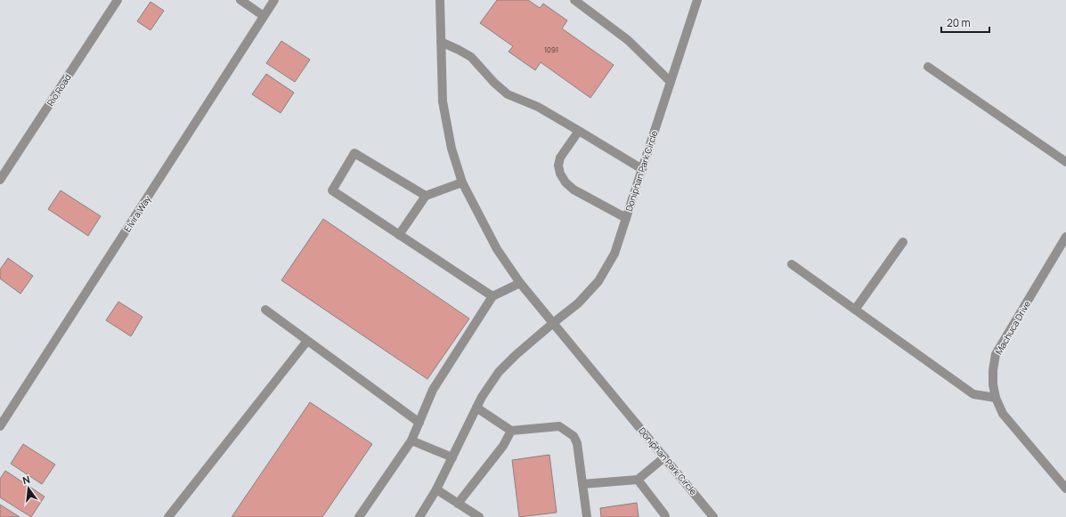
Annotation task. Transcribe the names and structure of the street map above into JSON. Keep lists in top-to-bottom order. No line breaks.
{"streets":{"street":["Rio Road","Doniphan Park Circle","Elvira Way","Machuca Drive"]},"house_numbers":["1091"],"scale_bar":"20 m","north":"top"}
